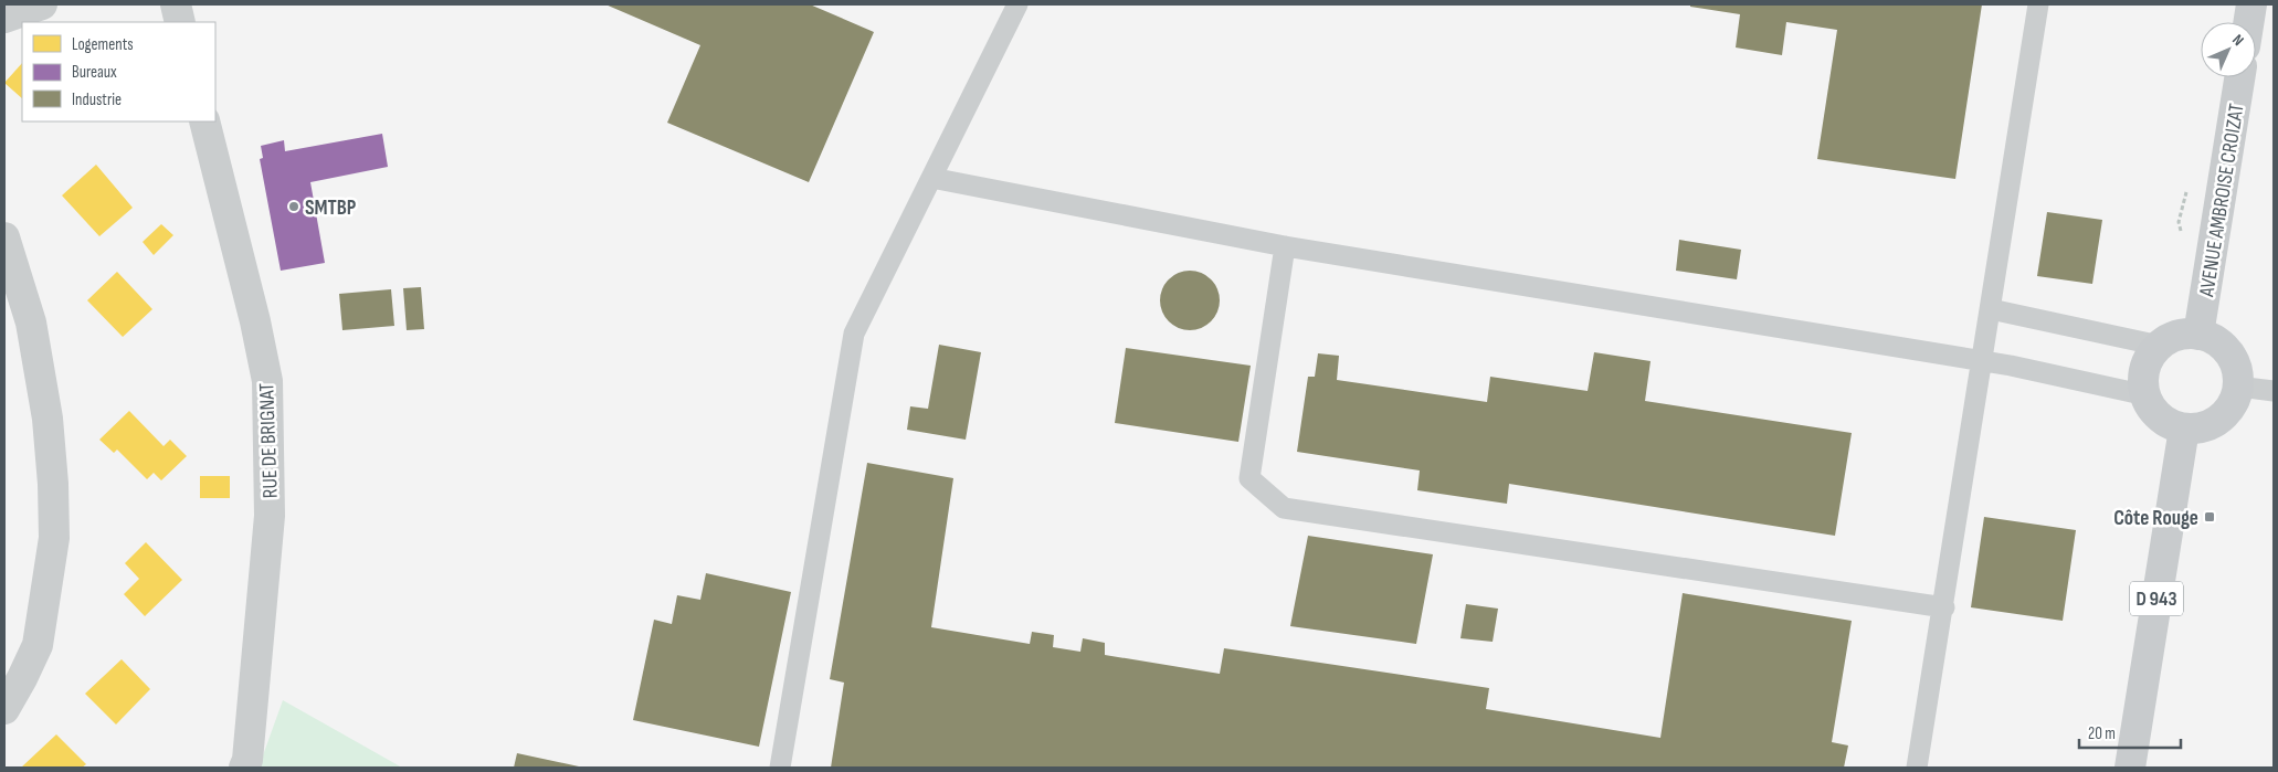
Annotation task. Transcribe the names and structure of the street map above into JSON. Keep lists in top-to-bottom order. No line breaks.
{"streets":{"main road":["AVENUE AMBROISE CROIZAT","D 943"],"street":["RUE DE BRIGNAT"]},"crossings":[["AVENUE AMBROISE CROIZAT","D 943"]],"places":{"other":["SMTBP"],"transit":["Côte Rouge"]},"legend":["Logements","Bureaux","Industrie"],"scale_bar":"20 m","north":"top right"}
